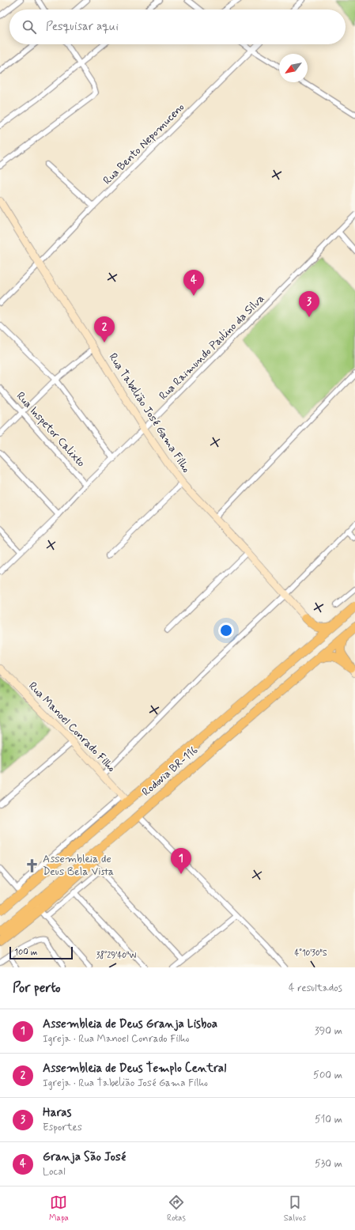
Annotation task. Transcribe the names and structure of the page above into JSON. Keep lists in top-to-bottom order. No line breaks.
{"streets":{"highway":["Rodovia BR-116"],"street":["Rua Bento Nepomuceno","Rua Raimundo Paulino da Silva","Rua Tabelião José Gama Filho","Rua Inspetor Calixto","Rua Manoel Conrado Filho"]},"crossings":[["Rua Bento Nepomuceno","Rua Tabelião José Gama Filho"],["Rua Raimundo Paulino da Silva","Rua Tabelião José Gama Filho"],["Rua Raimundo Paulino da Silva","Rua Inspetor Calixto"],["Rua Manoel Conrado Filho","Rodovia BR-116"]],"places":{"church":["Assembleia de Deus Bela Vista"]},"scale_bar":"100 m","north":"bottom left","page":{"search":"Pesquisar aqui","pins":["4","3","2","1"],"scale":"100 m","heading":["Por perto","4 resultados"],"list":[{"mark":"1","name":"Assembleia de Deus Granja Lisboa","note":"Igreja · Rua Manoel Conrado Filho","value":"390 m"},{"mark":"2","name":"Assembleia de Deus Templo Central","note":"Igreja · Rua Tabelião José Gama Filho","value":"500 m"},{"mark":"3","name":"Haras","note":"Esportes","value":"510 m"},{"mark":"4","name":"Granja São José","note":"Local","value":"530 m"}],"nav":["Mapa","Rotas","Salvos"]},"coordinates":["4°10'30\"S","38°29'40\"W"]}
